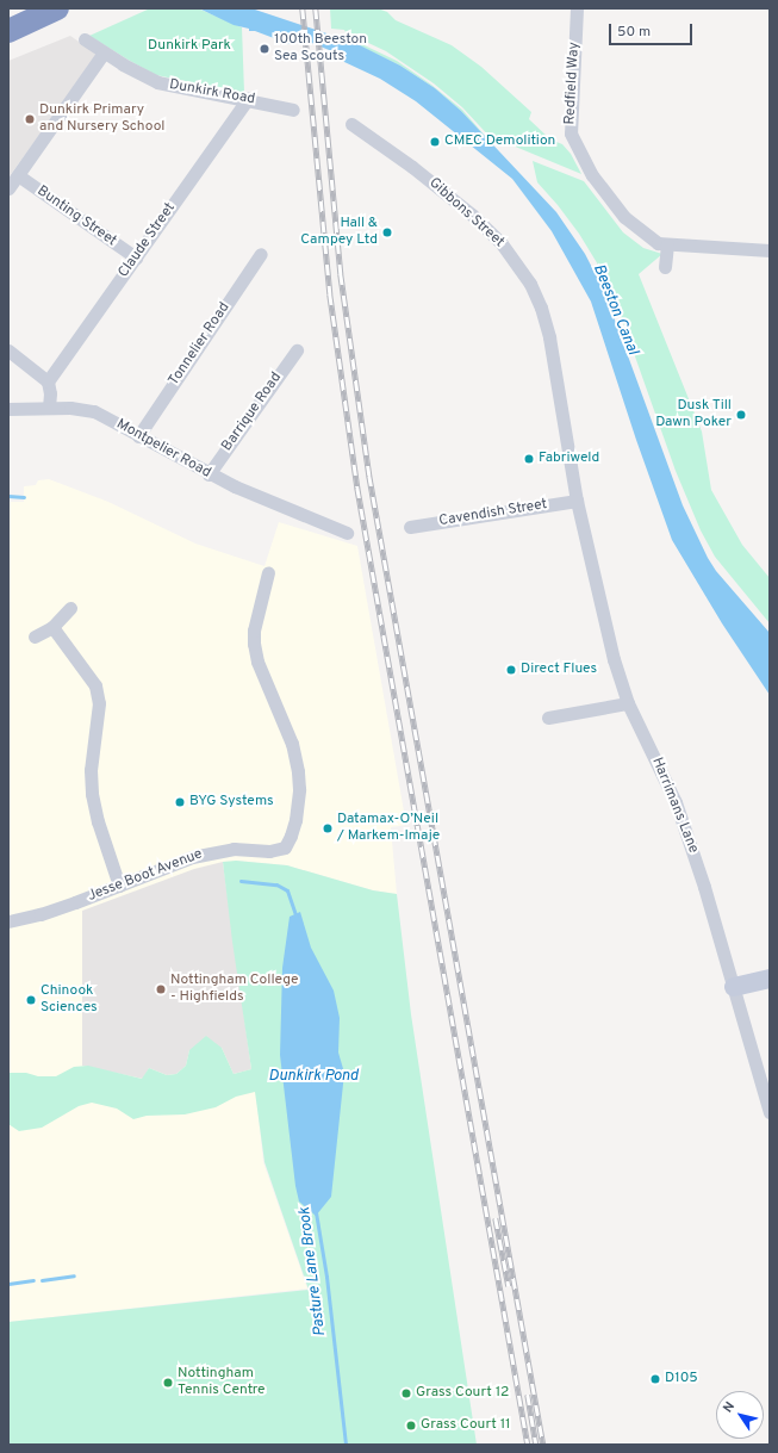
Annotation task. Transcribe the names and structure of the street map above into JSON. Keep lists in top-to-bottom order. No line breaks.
{"streets":{"street":["Redfield Way","Dunkirk Road","Gibbons Street","Bunting Street","Claude Street","Tonnelier Road","Barrique Road","Montpelier Road","Cavendish Street","Harrimans Lane","Jesse Boot Avenue"]},"crossings":[["Dunkirk Road","Claude Street"],["Gibbons Street","Cavendish Street"],["Gibbons Street","Harrimans Lane"],["Bunting Street","Claude Street"],["Tonnelier Road","Montpelier Road"],["Barrique Road","Montpelier Road"],["Cavendish Street","Harrimans Lane"]],"water":["Beeston Canal","Dunkirk Pond","Pasture Lane Brook"],"parks":["Dunkirk Park"],"places":["100th Beeston Sea Scouts","Dunkirk Primary and Nursery School","CMEC Demolition","Hall & Campey Ltd","Dusk Till Dawn Poker","Fabriweld","Direct Flues","BYG Systems","Datamax-O’Neil / Markem-Imaje","Nottingham College - Highfields","Chinook Sciences","D105","Nottingham Tennis Centre","Grass Court 12","Grass Court 11"],"scale_bar":"50 m","north":"top left"}
